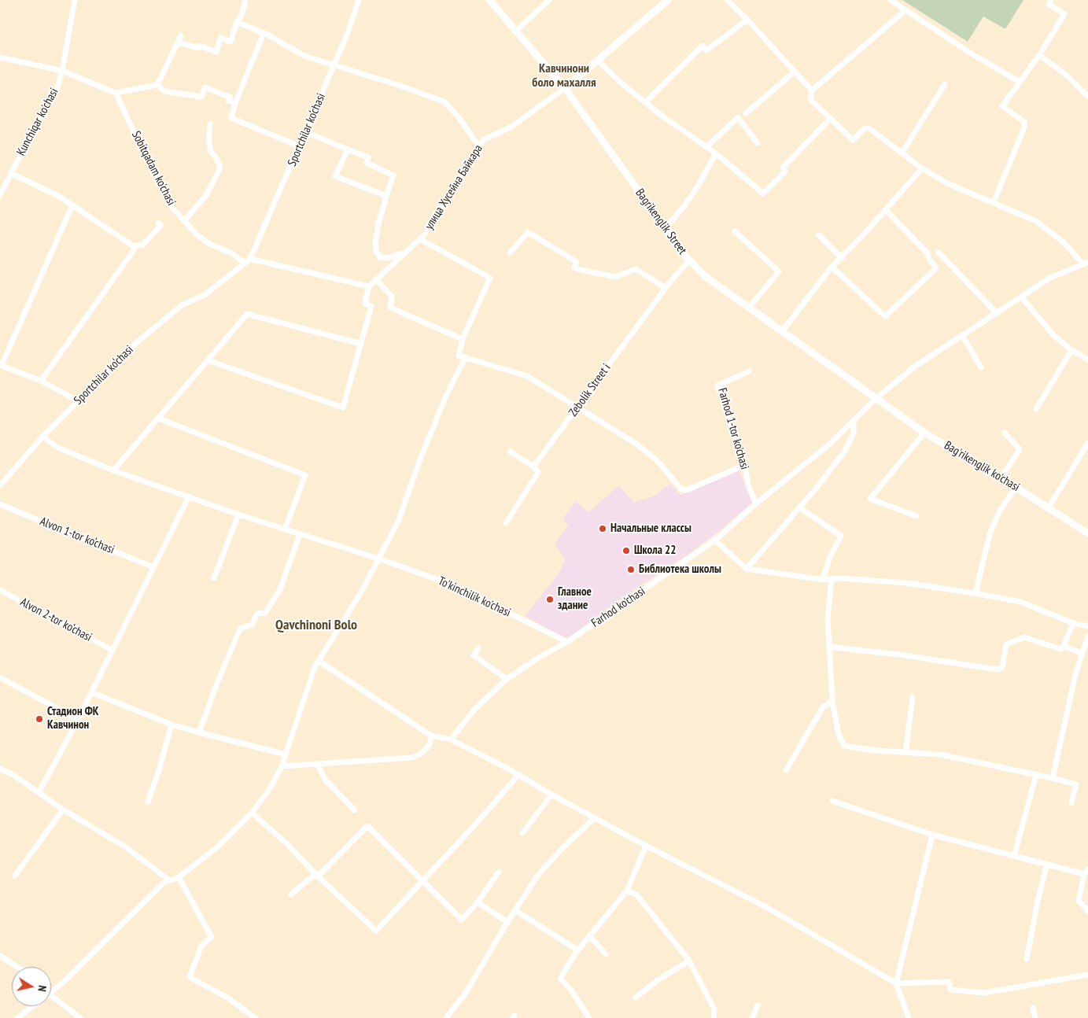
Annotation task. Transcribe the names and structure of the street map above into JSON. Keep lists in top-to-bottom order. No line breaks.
{"streets":{"main road":["Bagrikenglik Street","Bag'rikenglik ko'chasi"],"street":["Kunchiqar ko'chasi","Sportchilar ko‘chasi","Sobitqadam ko'chasi","улица Хусейна Байкара","Zebolik Street i","Farhod 1-tor ko'chasi","Alvon 1-tor ko‘chasi","To'kinchilik ko'chasi","Farhod ko'chasi","Alvon 2-tor ko‘chasi"]},"crossings":[["Sportchilar ko‘chasi","Sobitqadam ko'chasi"],["Sportchilar ko‘chasi","To'kinchilik ko'chasi"],["улица Хусейна Байкара","Bagrikenglik Street"],["Bagrikenglik Street","Zebolik Street i"],["Bagrikenglik Street","Bag'rikenglik ko'chasi"],["Bagrikenglik Street","Farhod ko'chasi"],["Farhod 1-tor ko'chasi","Farhod ko'chasi"],["Bag'rikenglik ko'chasi","Farhod ko'chasi"],["To'kinchilik ko'chasi","Farhod ko'chasi"]],"districts":["Кавчинони боло махалля","Qavchinoni Bolo"],"places":["Начальные классы","Школа 22","Библиотека школы","Главное здание","Стадион ФК Кавчинон"],"north":"right"}
